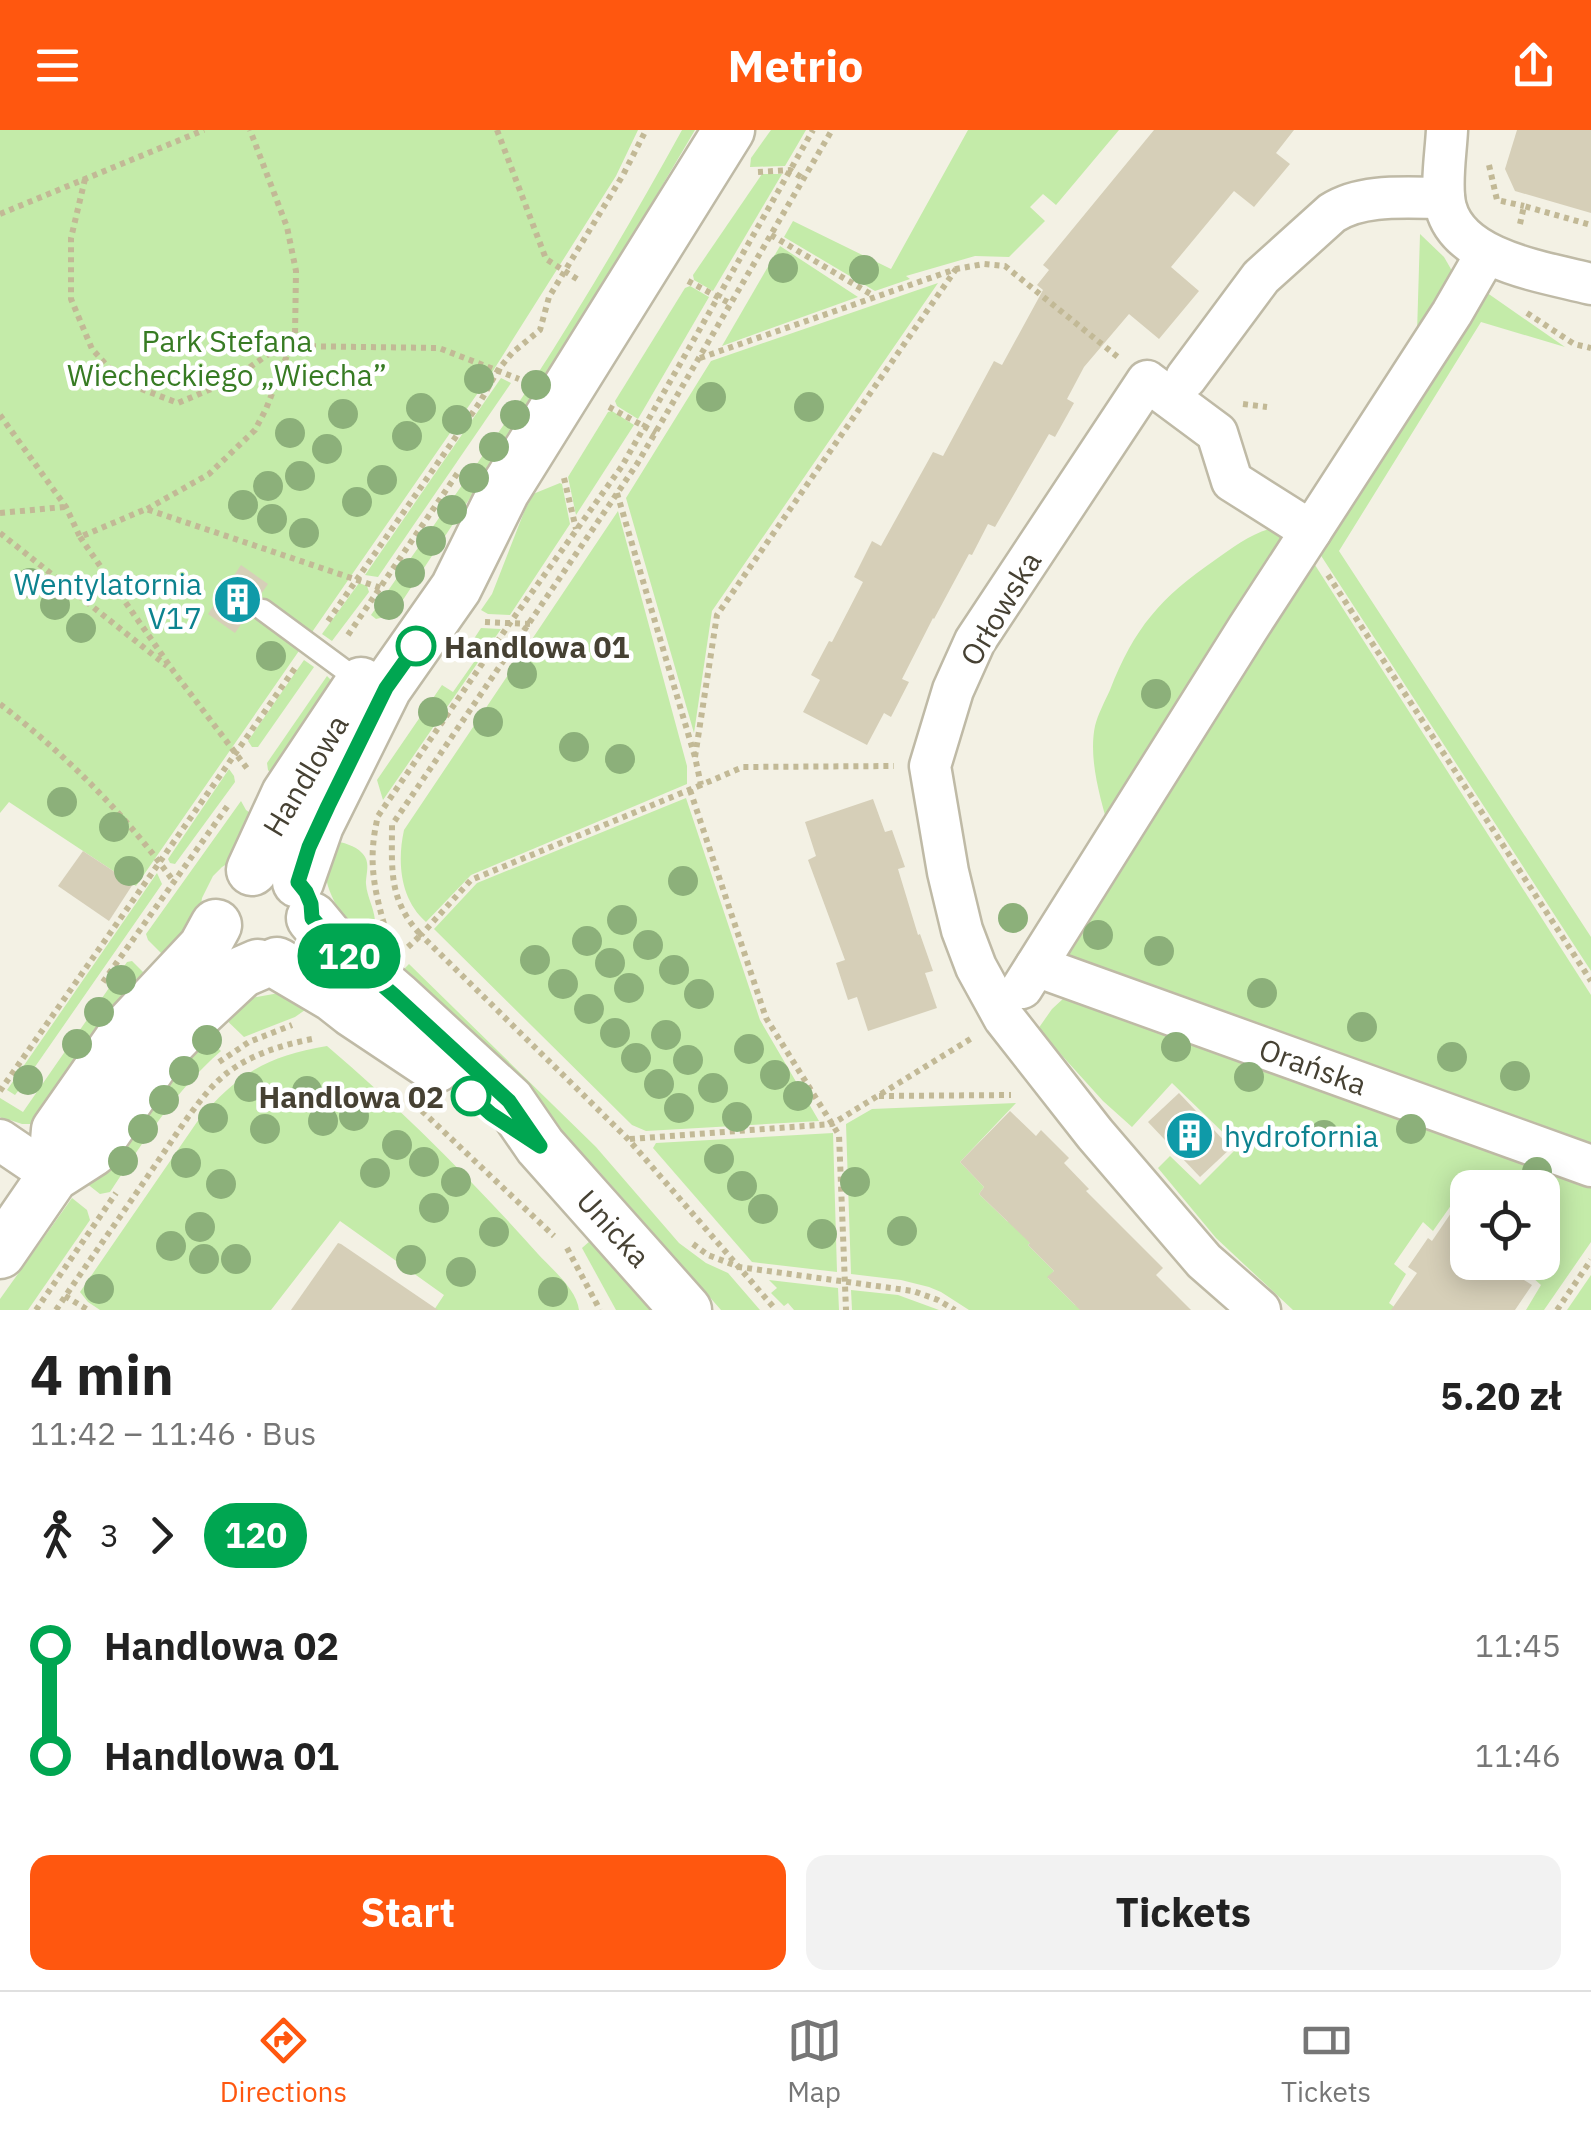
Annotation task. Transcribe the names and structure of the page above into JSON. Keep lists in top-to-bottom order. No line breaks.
{"streets":{"street":["Orłowska","Handlowa","Orańska","Unicka"]},"crossings":[["Handlowa","Unicka"]],"parks":["Park Stefana Wiecheckiego „Wiecha”"],"places":{"building":["Wentylatornia V17","hydrofornia"],"other":["Handlowa 01","Handlowa 02"]},"lines":["bus line 120"],"page":{"header":"Metrio","on_map":"120","heading":["4 min","11:42 – 11:46 · Bus","5.20 zł"],"legs":["3","120"],"list":[{"name":"Handlowa 02","value":"11:45"},{"name":"Handlowa 01","value":"11:46"}],"buttons":["Start","Tickets"],"tabs":["Directions","Map","Tickets"]}}
